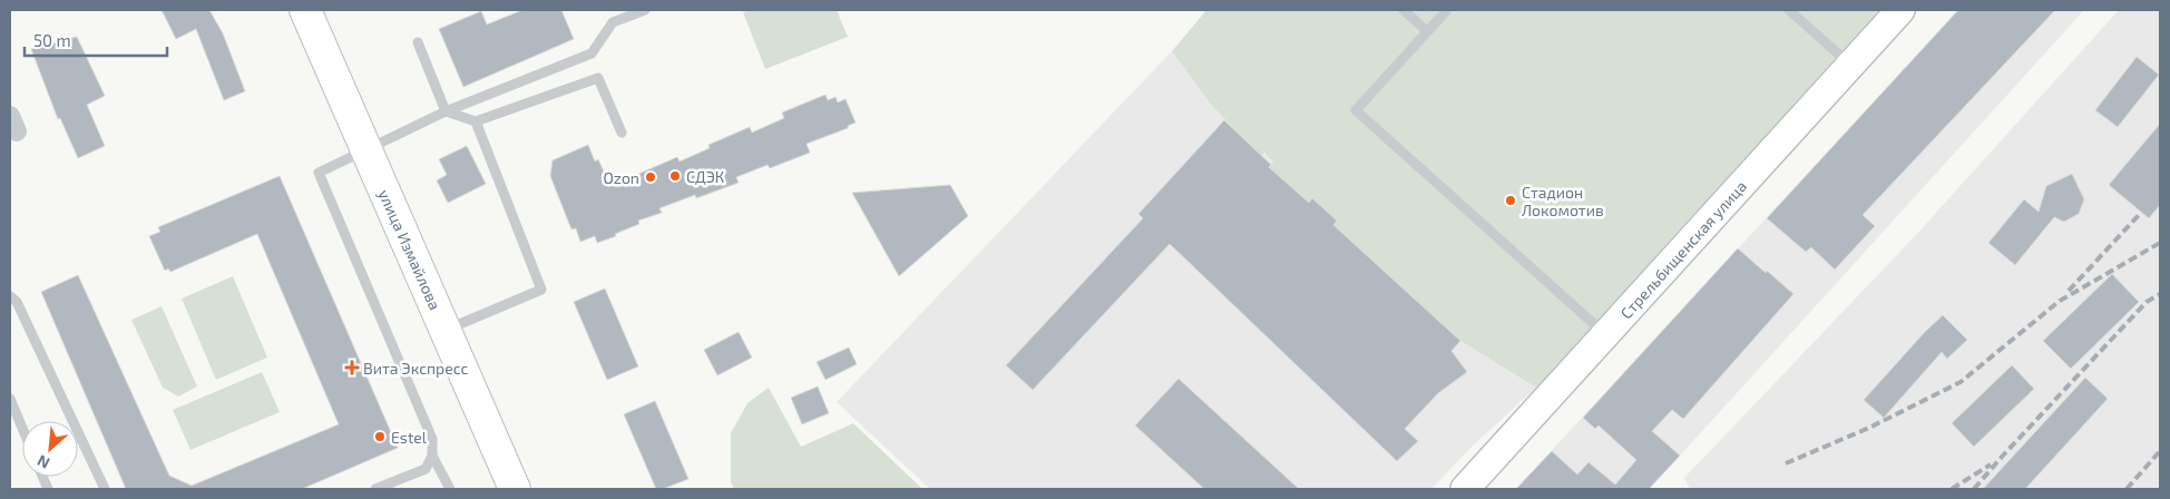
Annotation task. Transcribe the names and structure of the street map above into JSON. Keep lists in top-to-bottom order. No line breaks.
{"streets":{"main road":["улица Измайлова","Стрельбищенская улица"]},"places":{"other":["СДЭК","Ozon","Стадион Локомотив","Estel"],"health":["Вита Экспресс"]},"scale_bar":"50 m","north":"bottom left"}
